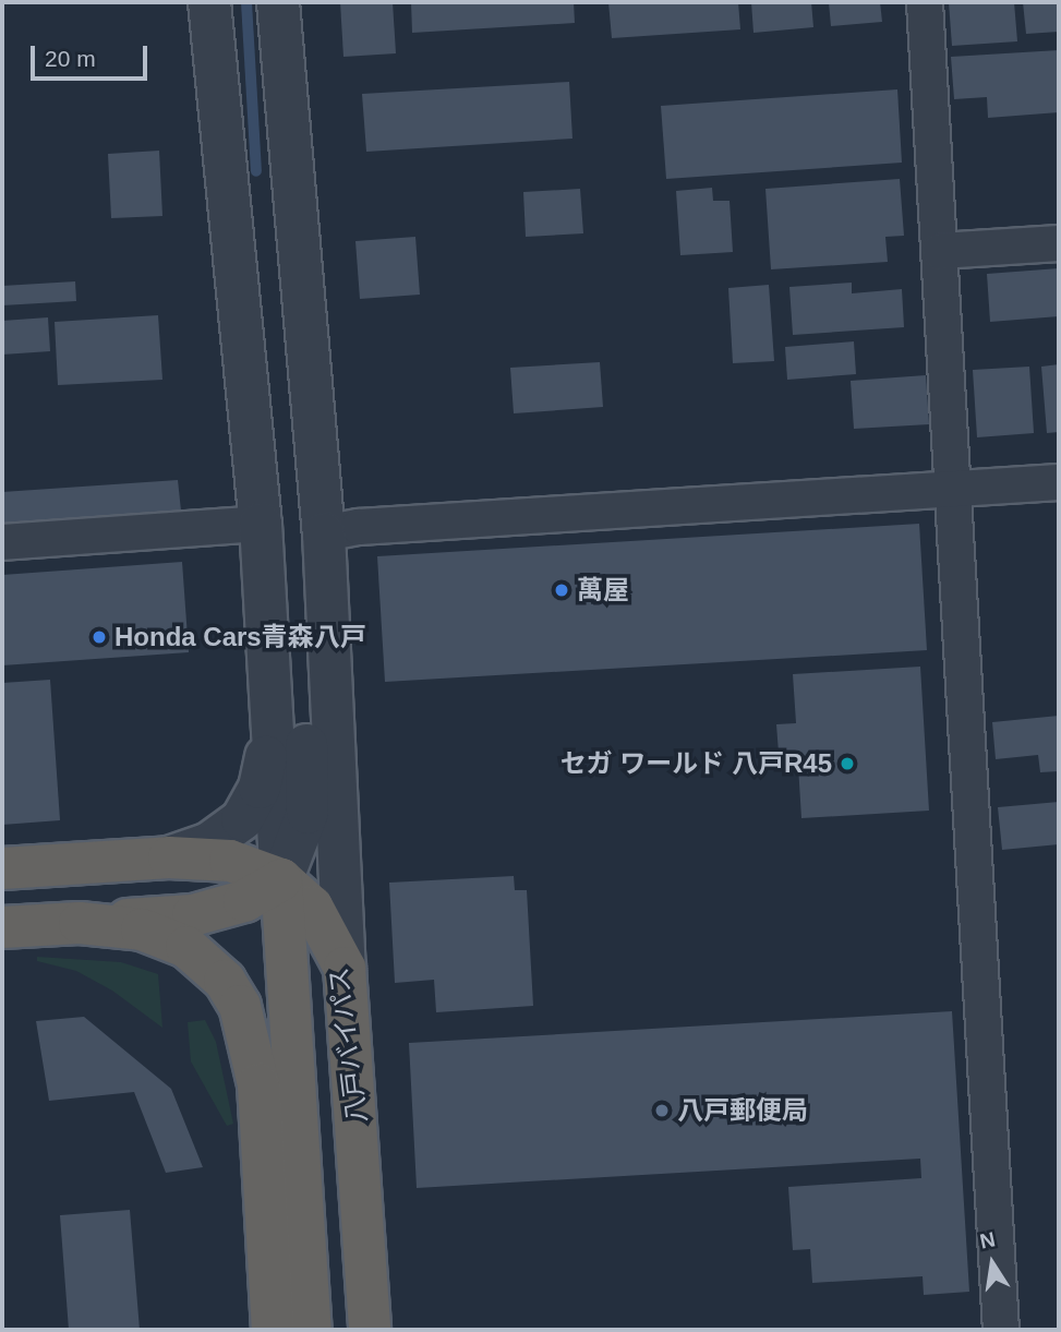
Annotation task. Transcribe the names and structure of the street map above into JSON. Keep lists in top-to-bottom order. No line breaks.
{"streets":{"highway":["八戸バイパス"]},"places":["萬屋","Honda Cars青森八戸","セガ ワールド 八戸R45","八戸郵便局"],"scale_bar":"20 m","north":"top"}
